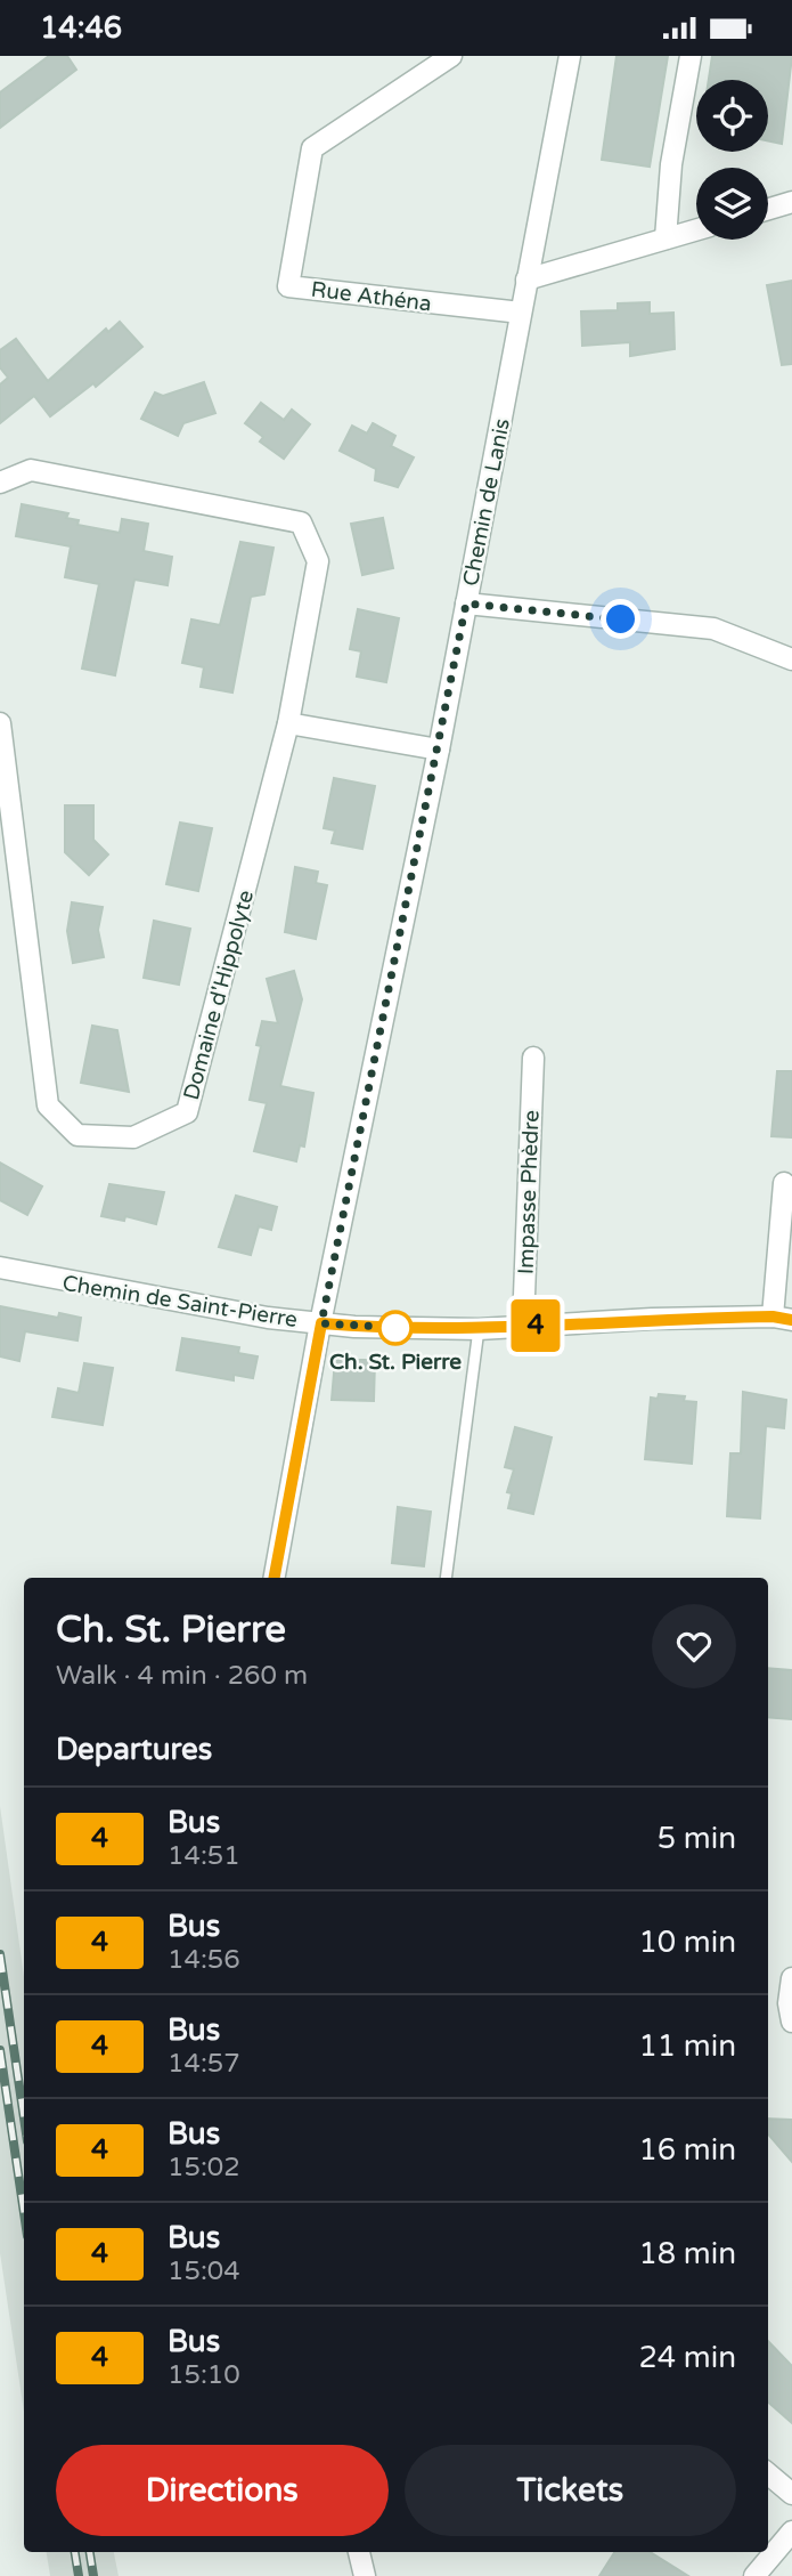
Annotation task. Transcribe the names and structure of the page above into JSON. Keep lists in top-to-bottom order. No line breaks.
{"streets":{"street":["Rue Athéna","Chemin de Lanis","Domaine d'Hippolyte","Impasse Phèdre","Chemin de Saint-Pierre"]},"crossings":[["Rue Athéna","Chemin de Lanis"],["Chemin de Lanis","Chemin de Saint-Pierre"],["Impasse Phèdre","Chemin de Saint-Pierre"]],"places":["Ch. St. Pierre"],"lines":["bus line 4"],"page":{"status":"14:46","on_map":"4","heading":[["Ch. St. Pierre","Walk · 4 min · 260 m"],"Departures"],"list":[{"mark":"4","name":"Bus","note":"14:51","value":"5 min"},{"mark":"4","name":"Bus","note":"14:56","value":"10 min"},{"mark":"4","name":"Bus","note":"14:57","value":"11 min"},{"mark":"4","name":"Bus","note":"15:02","value":"16 min"},{"mark":"4","name":"Bus","note":"15:04","value":"18 min"},{"mark":"4","name":"Bus","note":"15:10","value":"24 min"}],"buttons":["Directions","Tickets"]}}
